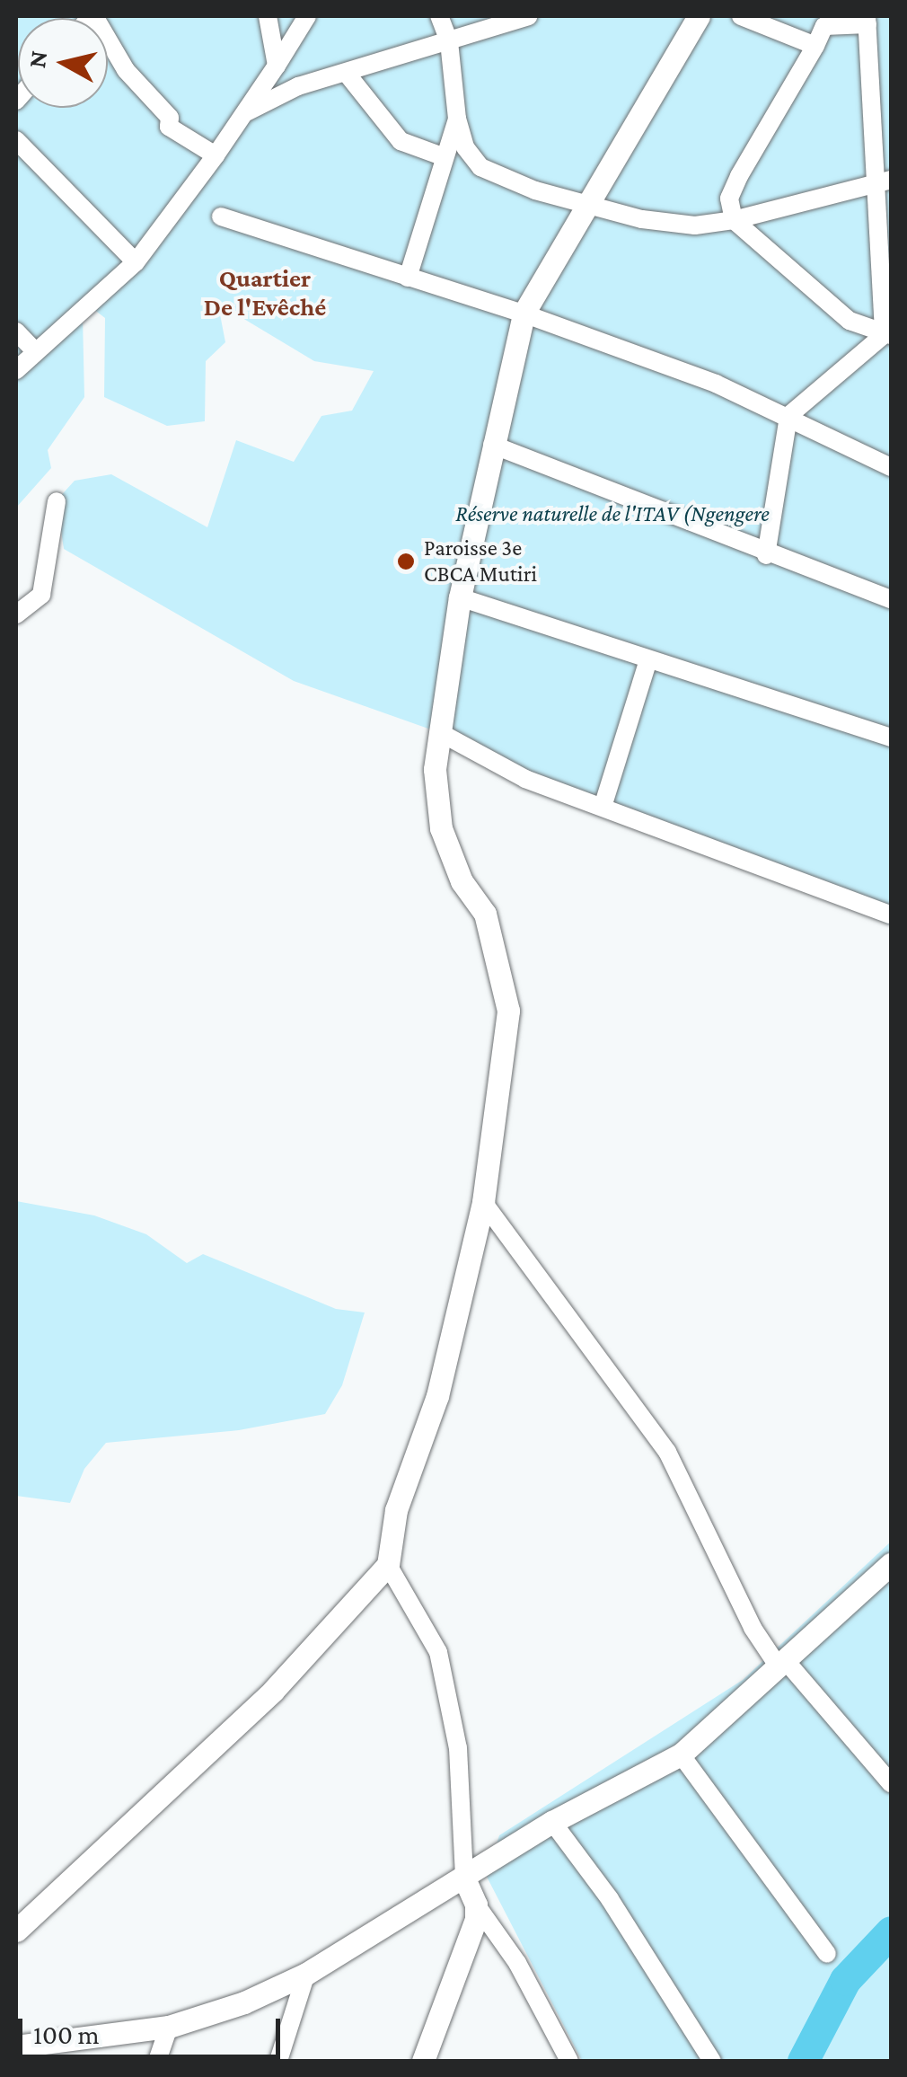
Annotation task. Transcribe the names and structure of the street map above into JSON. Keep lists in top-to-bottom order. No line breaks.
{"districts":["Quartier De l'Evêché"],"parks":["Réserve naturelle de l'ITAV (Ngengere"],"places":["Paroisse 3e CBCA Mutiri"],"scale_bar":"100 m","north":"left"}
